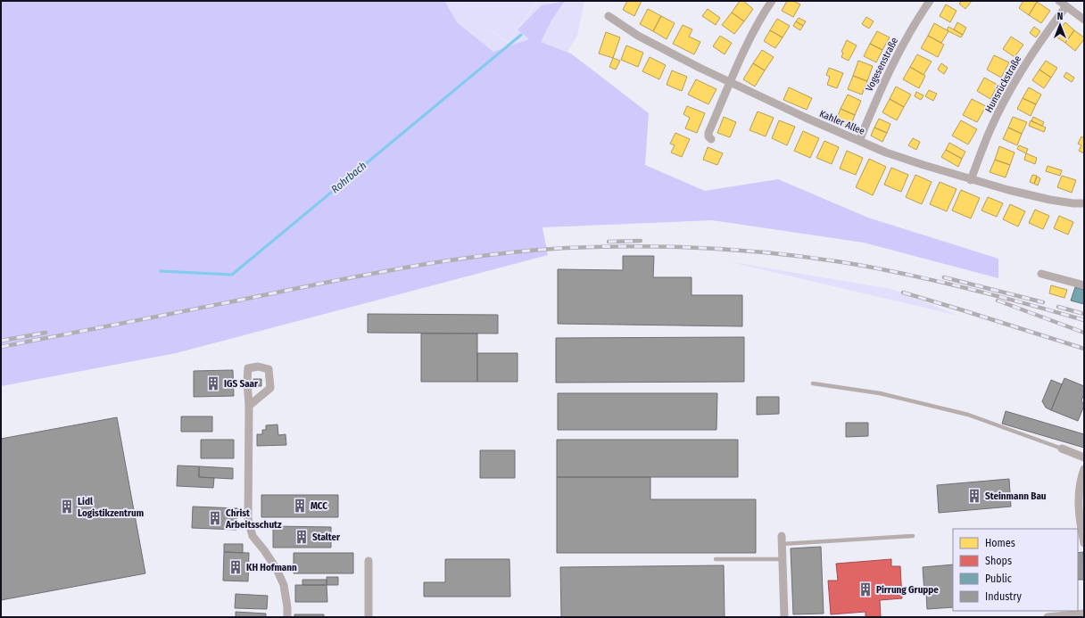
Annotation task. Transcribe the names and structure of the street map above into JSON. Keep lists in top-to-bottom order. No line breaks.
{"streets":{"street":["Vogesenstraße","Hunsrückstraße","Kahler Allee"]},"crossings":[["Vogesenstraße","Kahler Allee"],["Hunsrückstraße","Kahler Allee"]],"water":["Rohrbach"],"places":{"building":["IGS Saar","Steinmann Bau","MCC","Lidl Logistikzentrum","Christ Arbeitsschutz","Stalter","KH Hofmann","Pirrung Gruppe"]},"legend":["Homes","Shops","Public","Industry"],"north":"top"}
